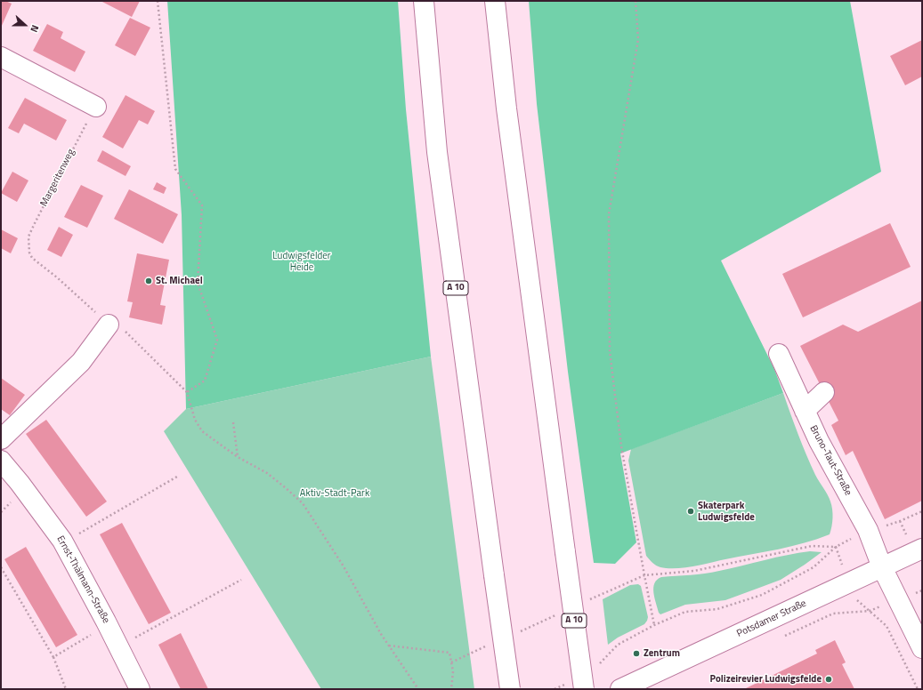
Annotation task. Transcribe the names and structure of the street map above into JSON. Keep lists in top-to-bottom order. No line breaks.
{"streets":{"main road":["A 10","Bruno-Taut-Straße","Ernst-Thälmann-Straße","Potsdamer Straße"],"path":["Margeritenweg"]},"crossings":[["Bruno-Taut-Straße","Potsdamer Straße"]],"parks":["Ludwigsfelder Heide","Aktiv-Stadt-Park"],"places":["St. Michael","Skaterpark Ludwigsfelde","Zentrum","Polizeirevier Ludwigsfelde"],"north":"right"}
